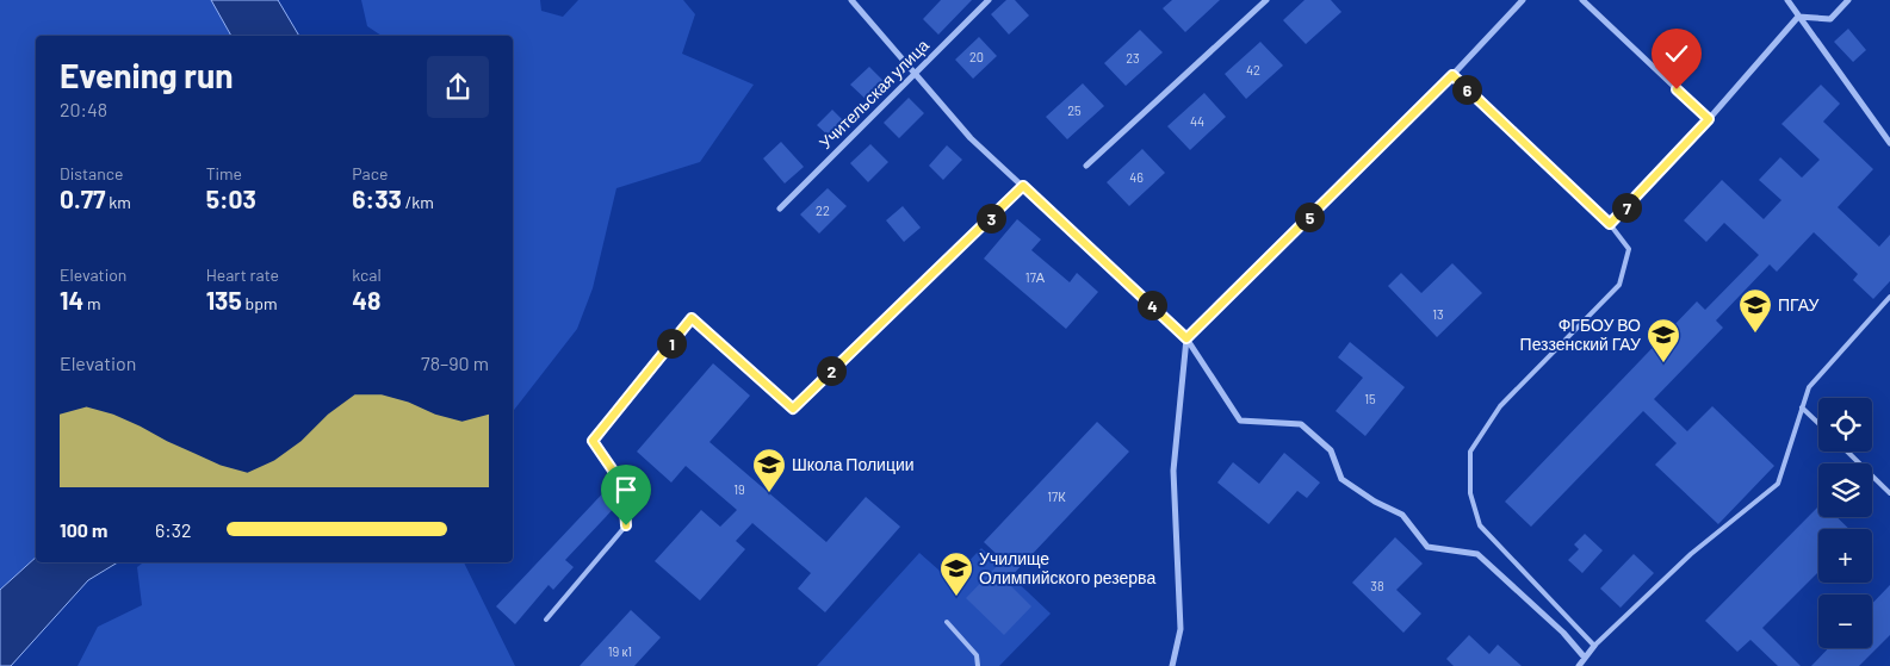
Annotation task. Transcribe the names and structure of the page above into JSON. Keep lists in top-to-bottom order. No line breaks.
{"streets":{"street":["Учительская улица"]},"places":{"school or university":["ПГАУ","ФГБОУ ВО Пеззенский ГАУ","Школа Полиции","Училище Олимпийского резерва"]},"house_numbers":["20","23","42","25","44","46","22","17А","13","15","19","17К","38","19 к1"],"page":{"heading":["Evening run","20:48"],"pins":["6","7","5","3","4","1","2"],"stats":[["Distance","0.77 km"],["Time","5:03"],["Pace","6:33 /km"],["Elevation","14 m"],["Heart rate","135 bpm"],["kcal","48"]],"chart":["Elevation","78–90 m"],"map_buttons":["+","−"],"list":[{"name":"100 m","note":"6:32"}]}}
